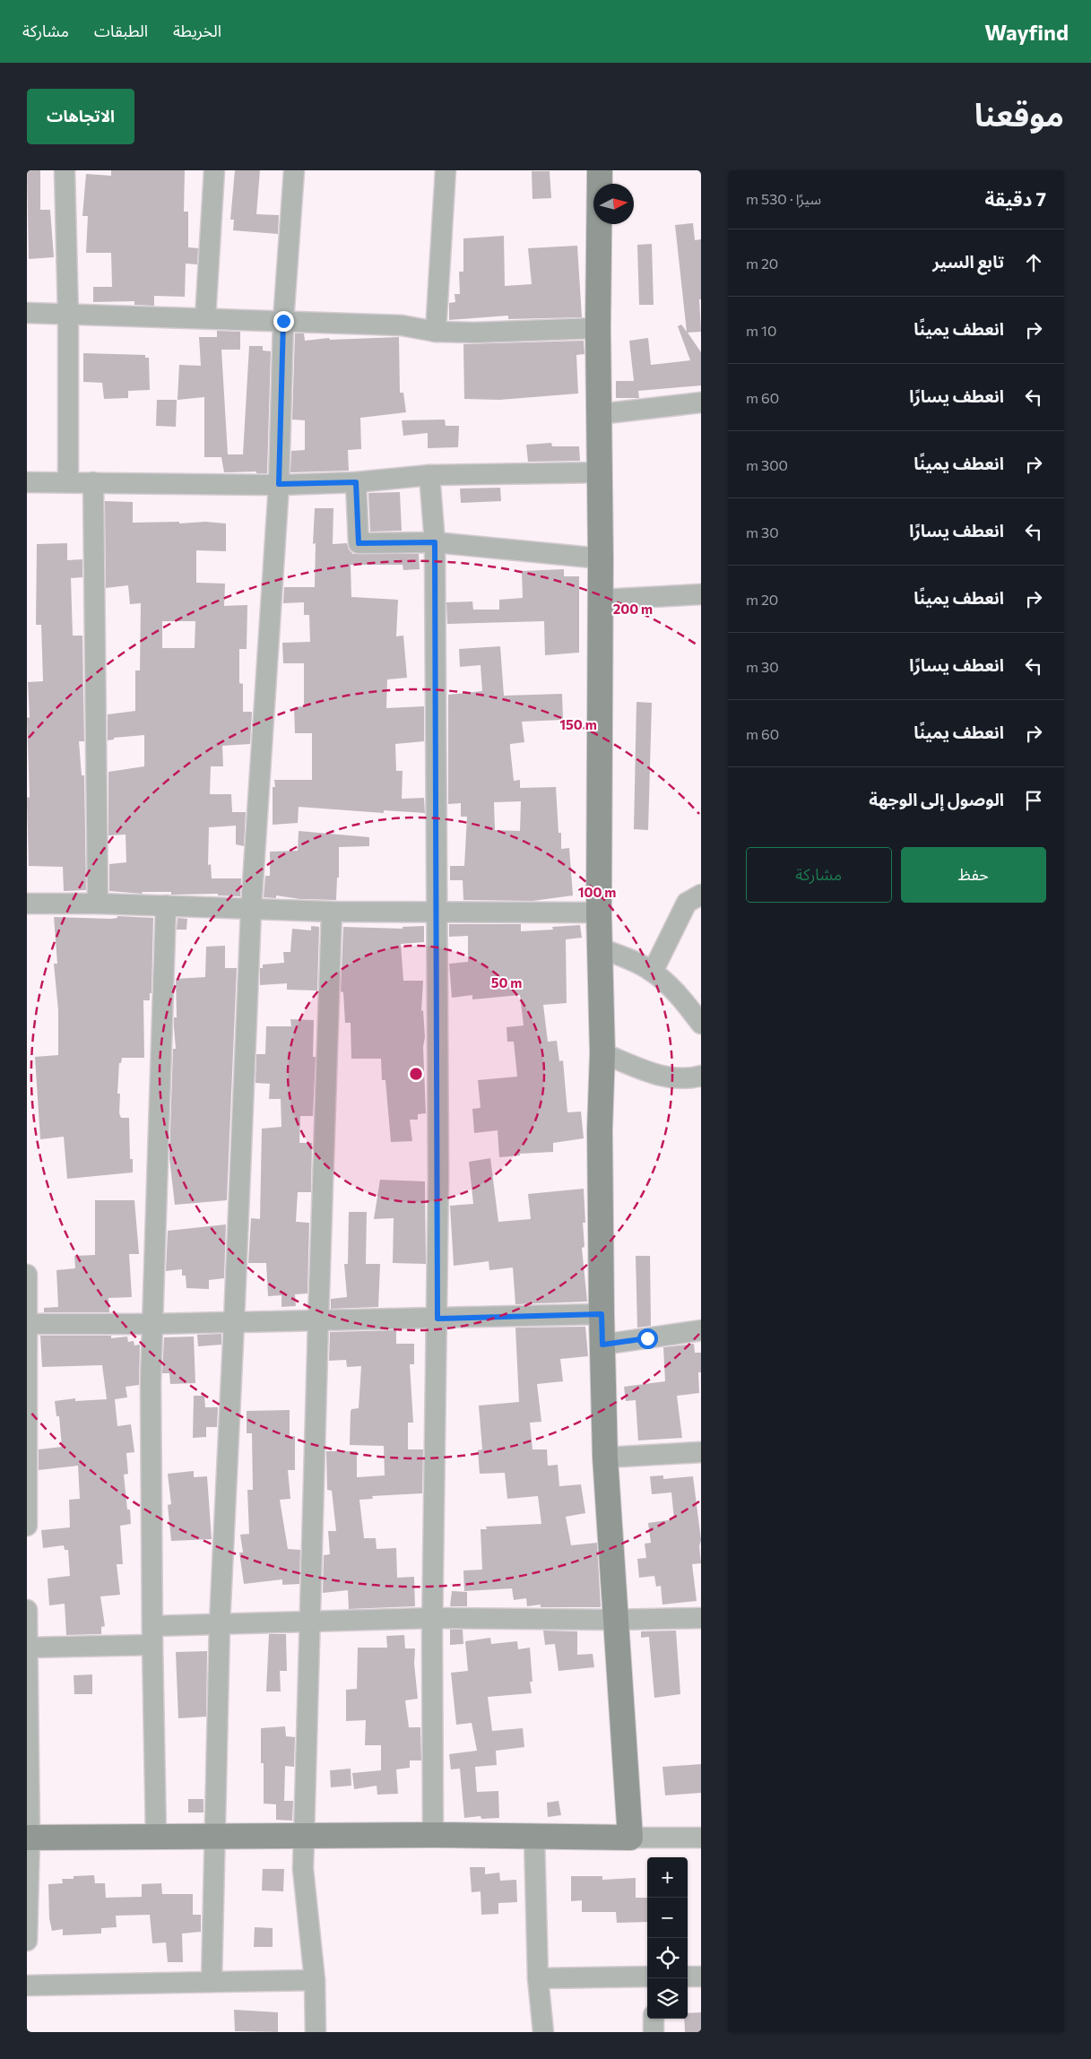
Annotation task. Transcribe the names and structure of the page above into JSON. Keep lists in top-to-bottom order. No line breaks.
{"north":"right","page":{"header":"Wayfind","nav":["الخريطة","الطبقات","مشاركة"],"title":"موقعنا","buttons":["الاتجاهات",["حفظ","مشاركة"]],"heading":["7 دقيقة","سيرًا · 530 m"],"list":[["تابع السير","20 m"],["انعطف يمينًا","10 m"],["انعطف يسارًا","60 m"],["انعطف يمينًا","300 m"],["انعطف يسارًا","30 m"],["انعطف يمينًا","20 m"],["انعطف يسارًا","30 m"],["انعطف يمينًا","60 m"],"الوصول إلى الوجهة"],"map_buttons":["+","−"]},"rings":["200 m","150 m","100 m","50 m"]}
